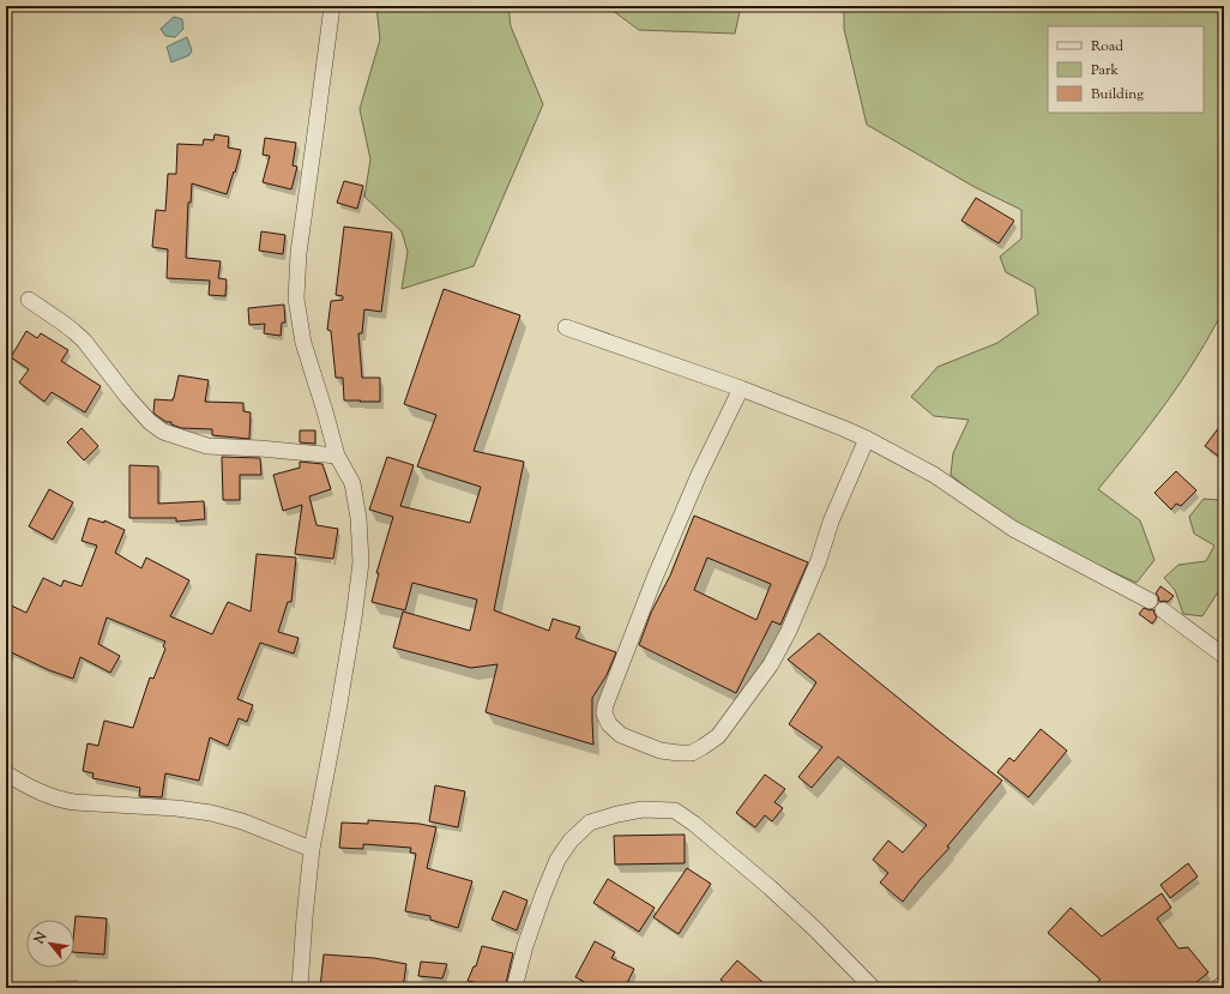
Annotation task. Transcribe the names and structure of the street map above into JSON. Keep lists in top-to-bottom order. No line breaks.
{"legend":["Road","Park","Building"],"north":"top left"}
